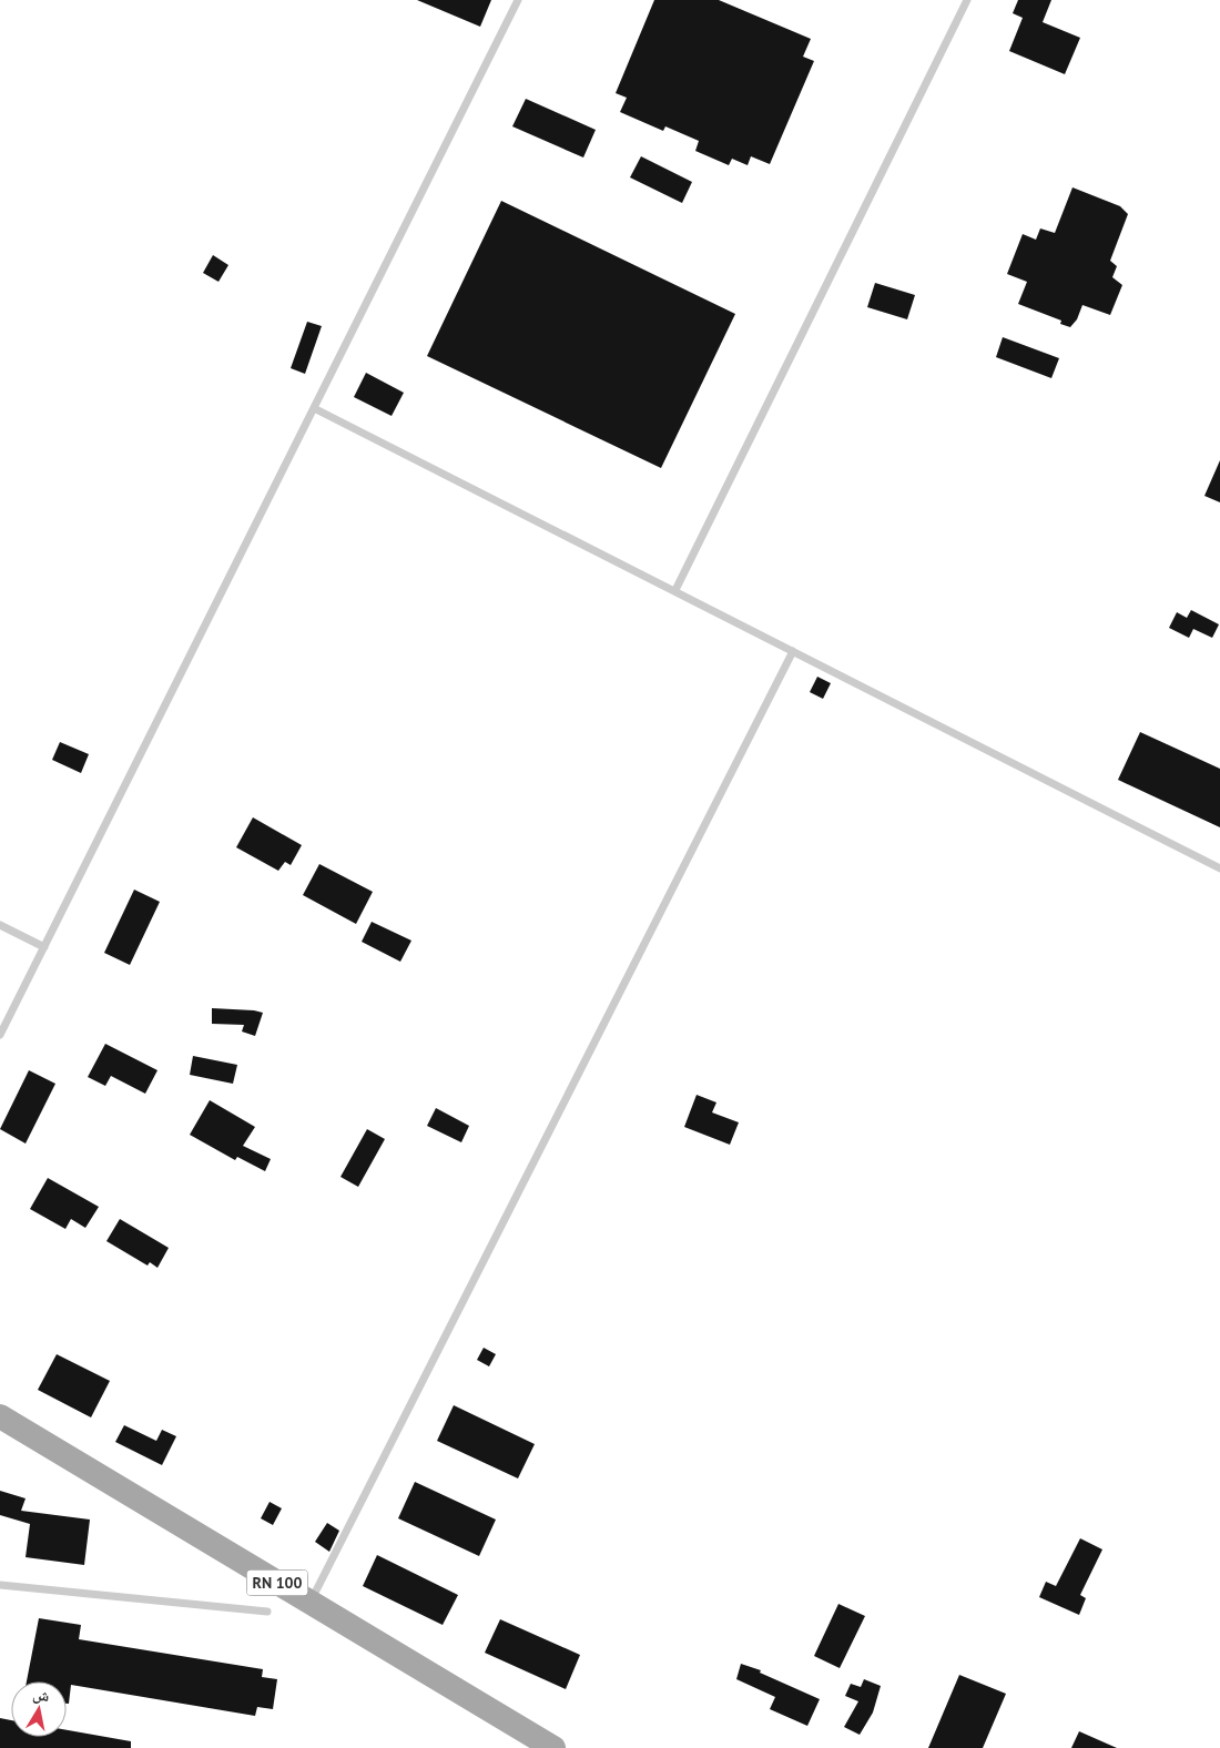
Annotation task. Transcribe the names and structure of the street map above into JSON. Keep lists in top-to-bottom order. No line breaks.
{"streets":{"main road":["RN 100"]},"north":"top"}
